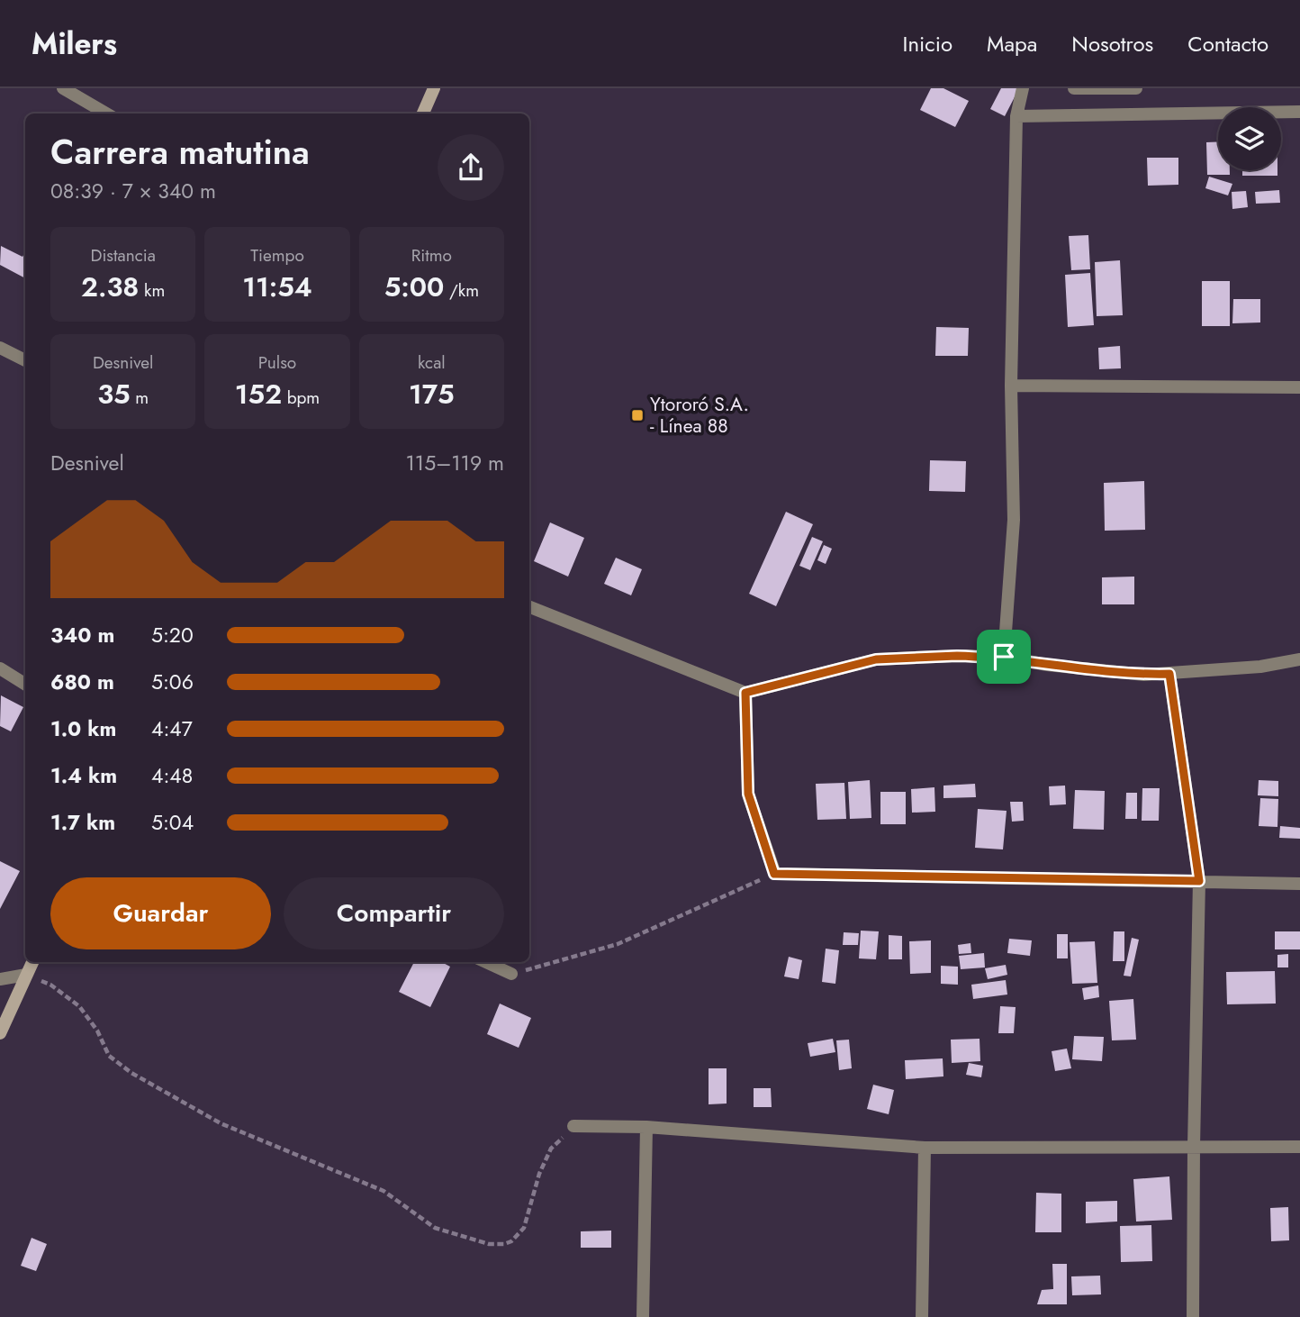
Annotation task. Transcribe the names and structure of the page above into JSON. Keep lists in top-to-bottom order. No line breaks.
{"places":{"transit":["Ytororó S.A. - Línea 88"]},"page":{"header":"Milers","nav":["Inicio","Mapa","Nosotros","Contacto"],"heading":["Carrera matutina","08:39 · 7 × 340 m"],"stats":[["Distancia","2.38 km"],["Tiempo","11:54"],["Ritmo","5:00 /km"],["Desnivel","35 m"],["Pulso","152 bpm"],["kcal","175"]],"chart":["Desnivel","115–119 m"],"list":[{"name":"340 m","note":"5:20"},{"name":"680 m","note":"5:06"},{"name":"1.0 km","note":"4:47"},{"name":"1.4 km","note":"4:48"},{"name":"1.7 km","note":"5:04"}],"buttons":["Guardar","Compartir"]}}
